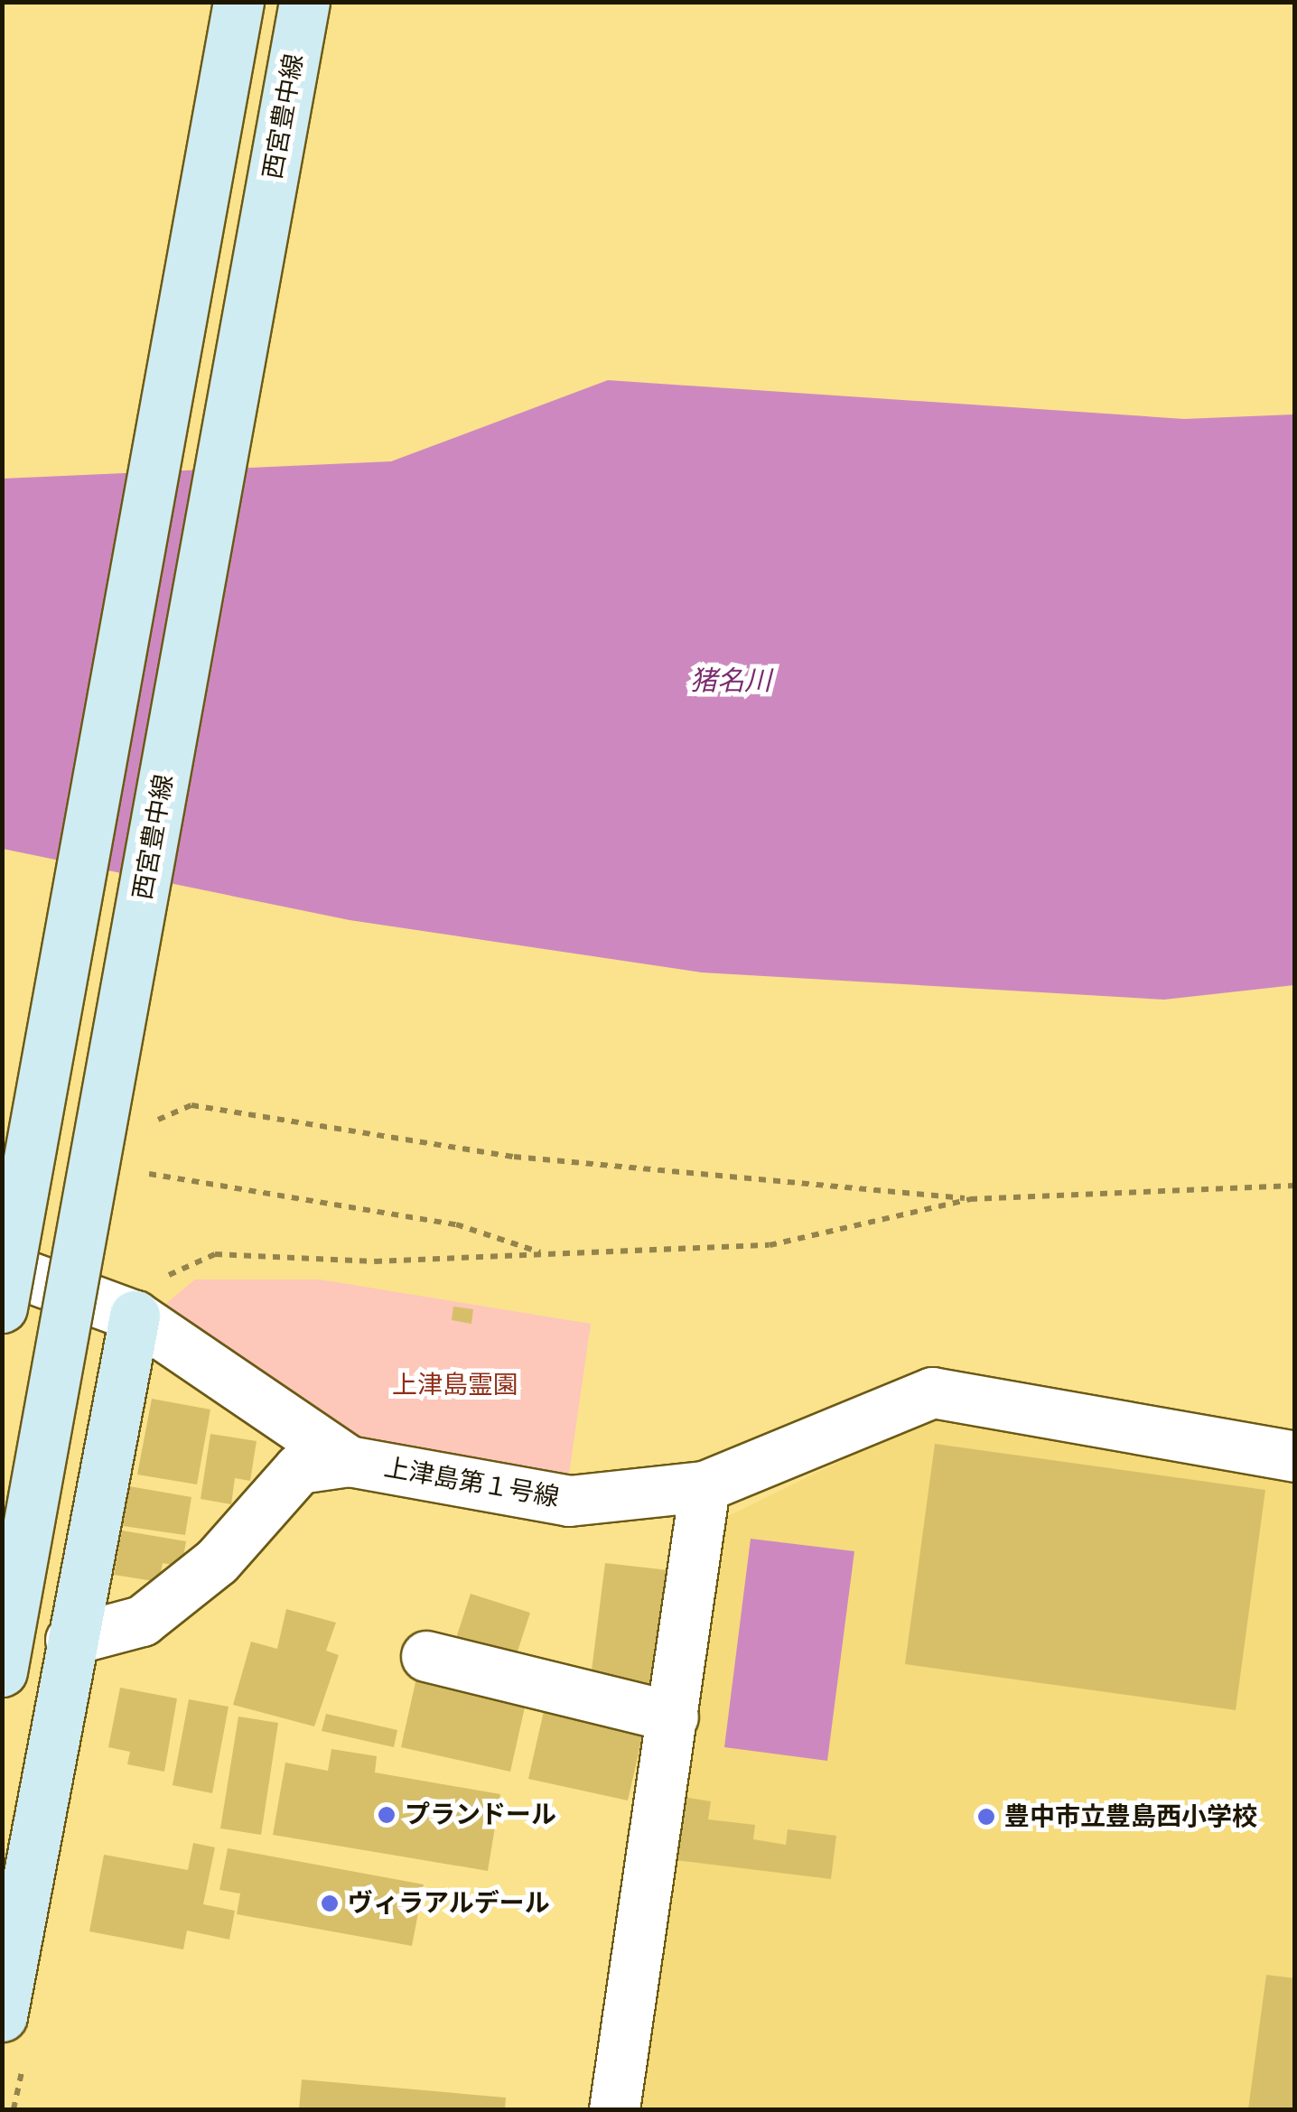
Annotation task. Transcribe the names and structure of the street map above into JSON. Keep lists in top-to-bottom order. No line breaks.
{"streets":{"main road":["西宮豊中線"],"street":["上津島第１号線"]},"water":["猪名川"],"parks":["上津島霊園"],"places":["プランドール","豊中市立豊島西小学校","ヴィラアルデール"]}
